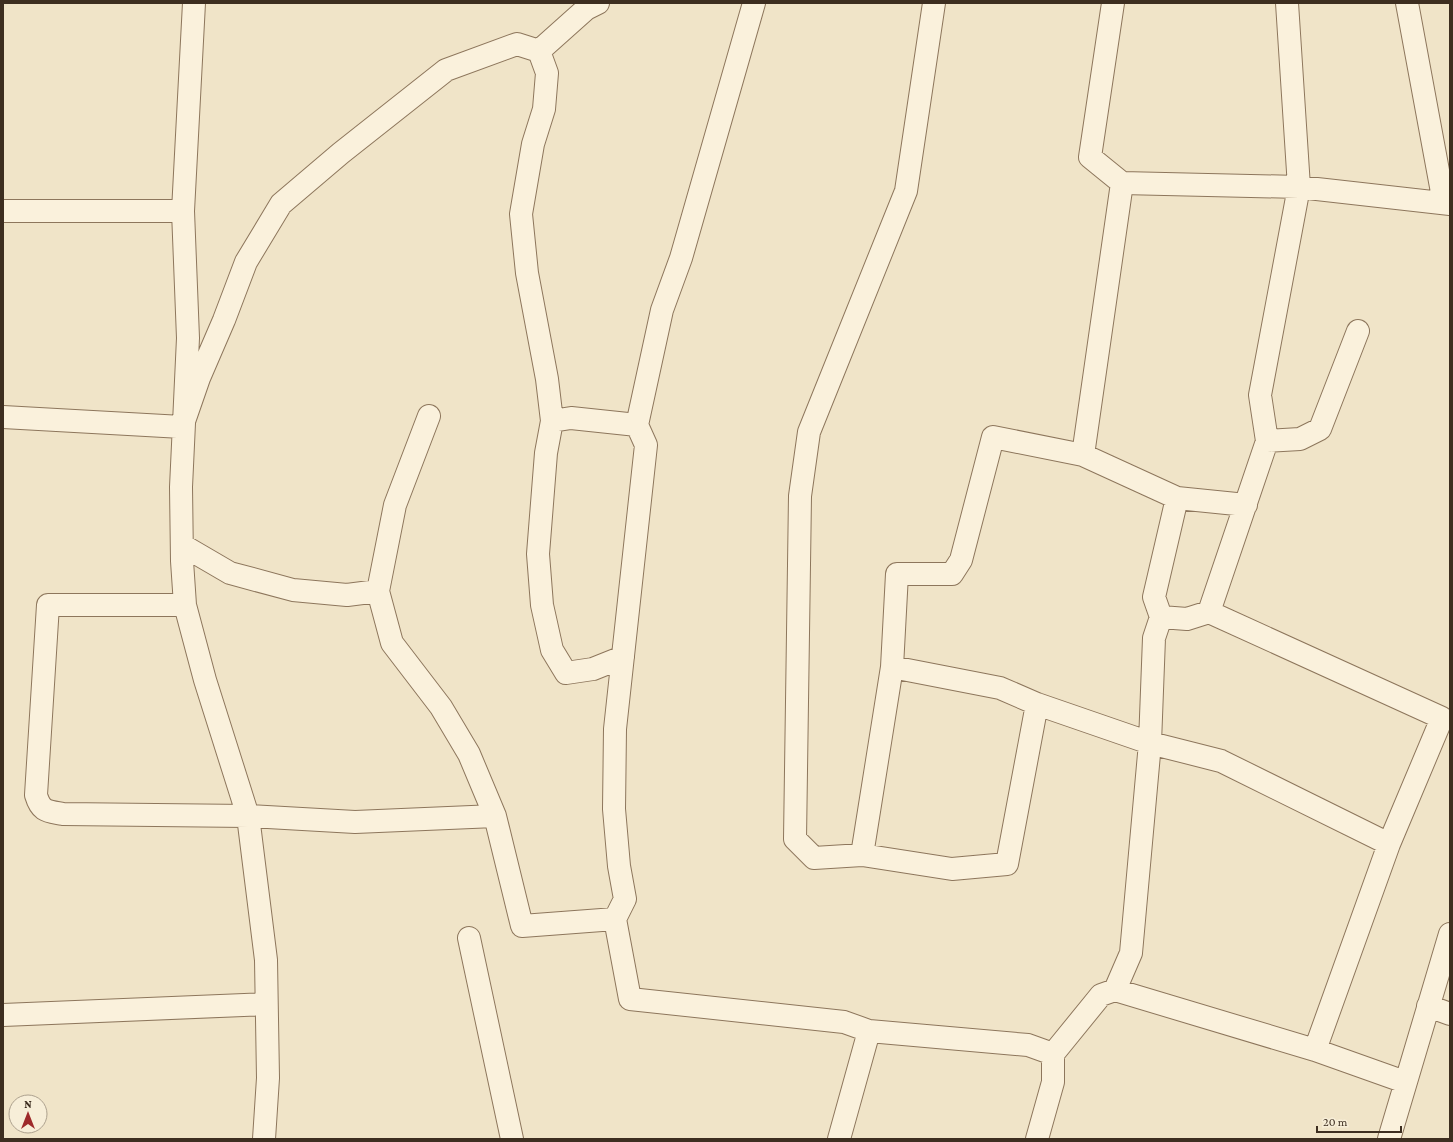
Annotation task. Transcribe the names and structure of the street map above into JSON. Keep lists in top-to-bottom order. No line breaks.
{"scale_bar":"20 m","north":"top"}
